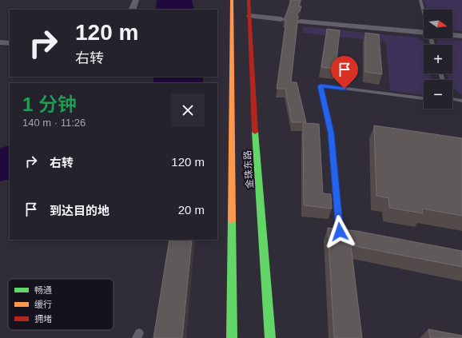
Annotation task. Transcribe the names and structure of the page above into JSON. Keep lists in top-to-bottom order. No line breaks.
{"streets":{"highway":["金珠东路"]},"legend":["畅通","缓行","拥堵"],"north":"right","page":{"map_buttons":["+","−"],"turn":["120 m","右转"],"heading":["1 分钟","140 m · 11:26"],"list":[{"name":"右转","value":"120 m"},{"name":"到达目的地","value":"20 m"}]}}
